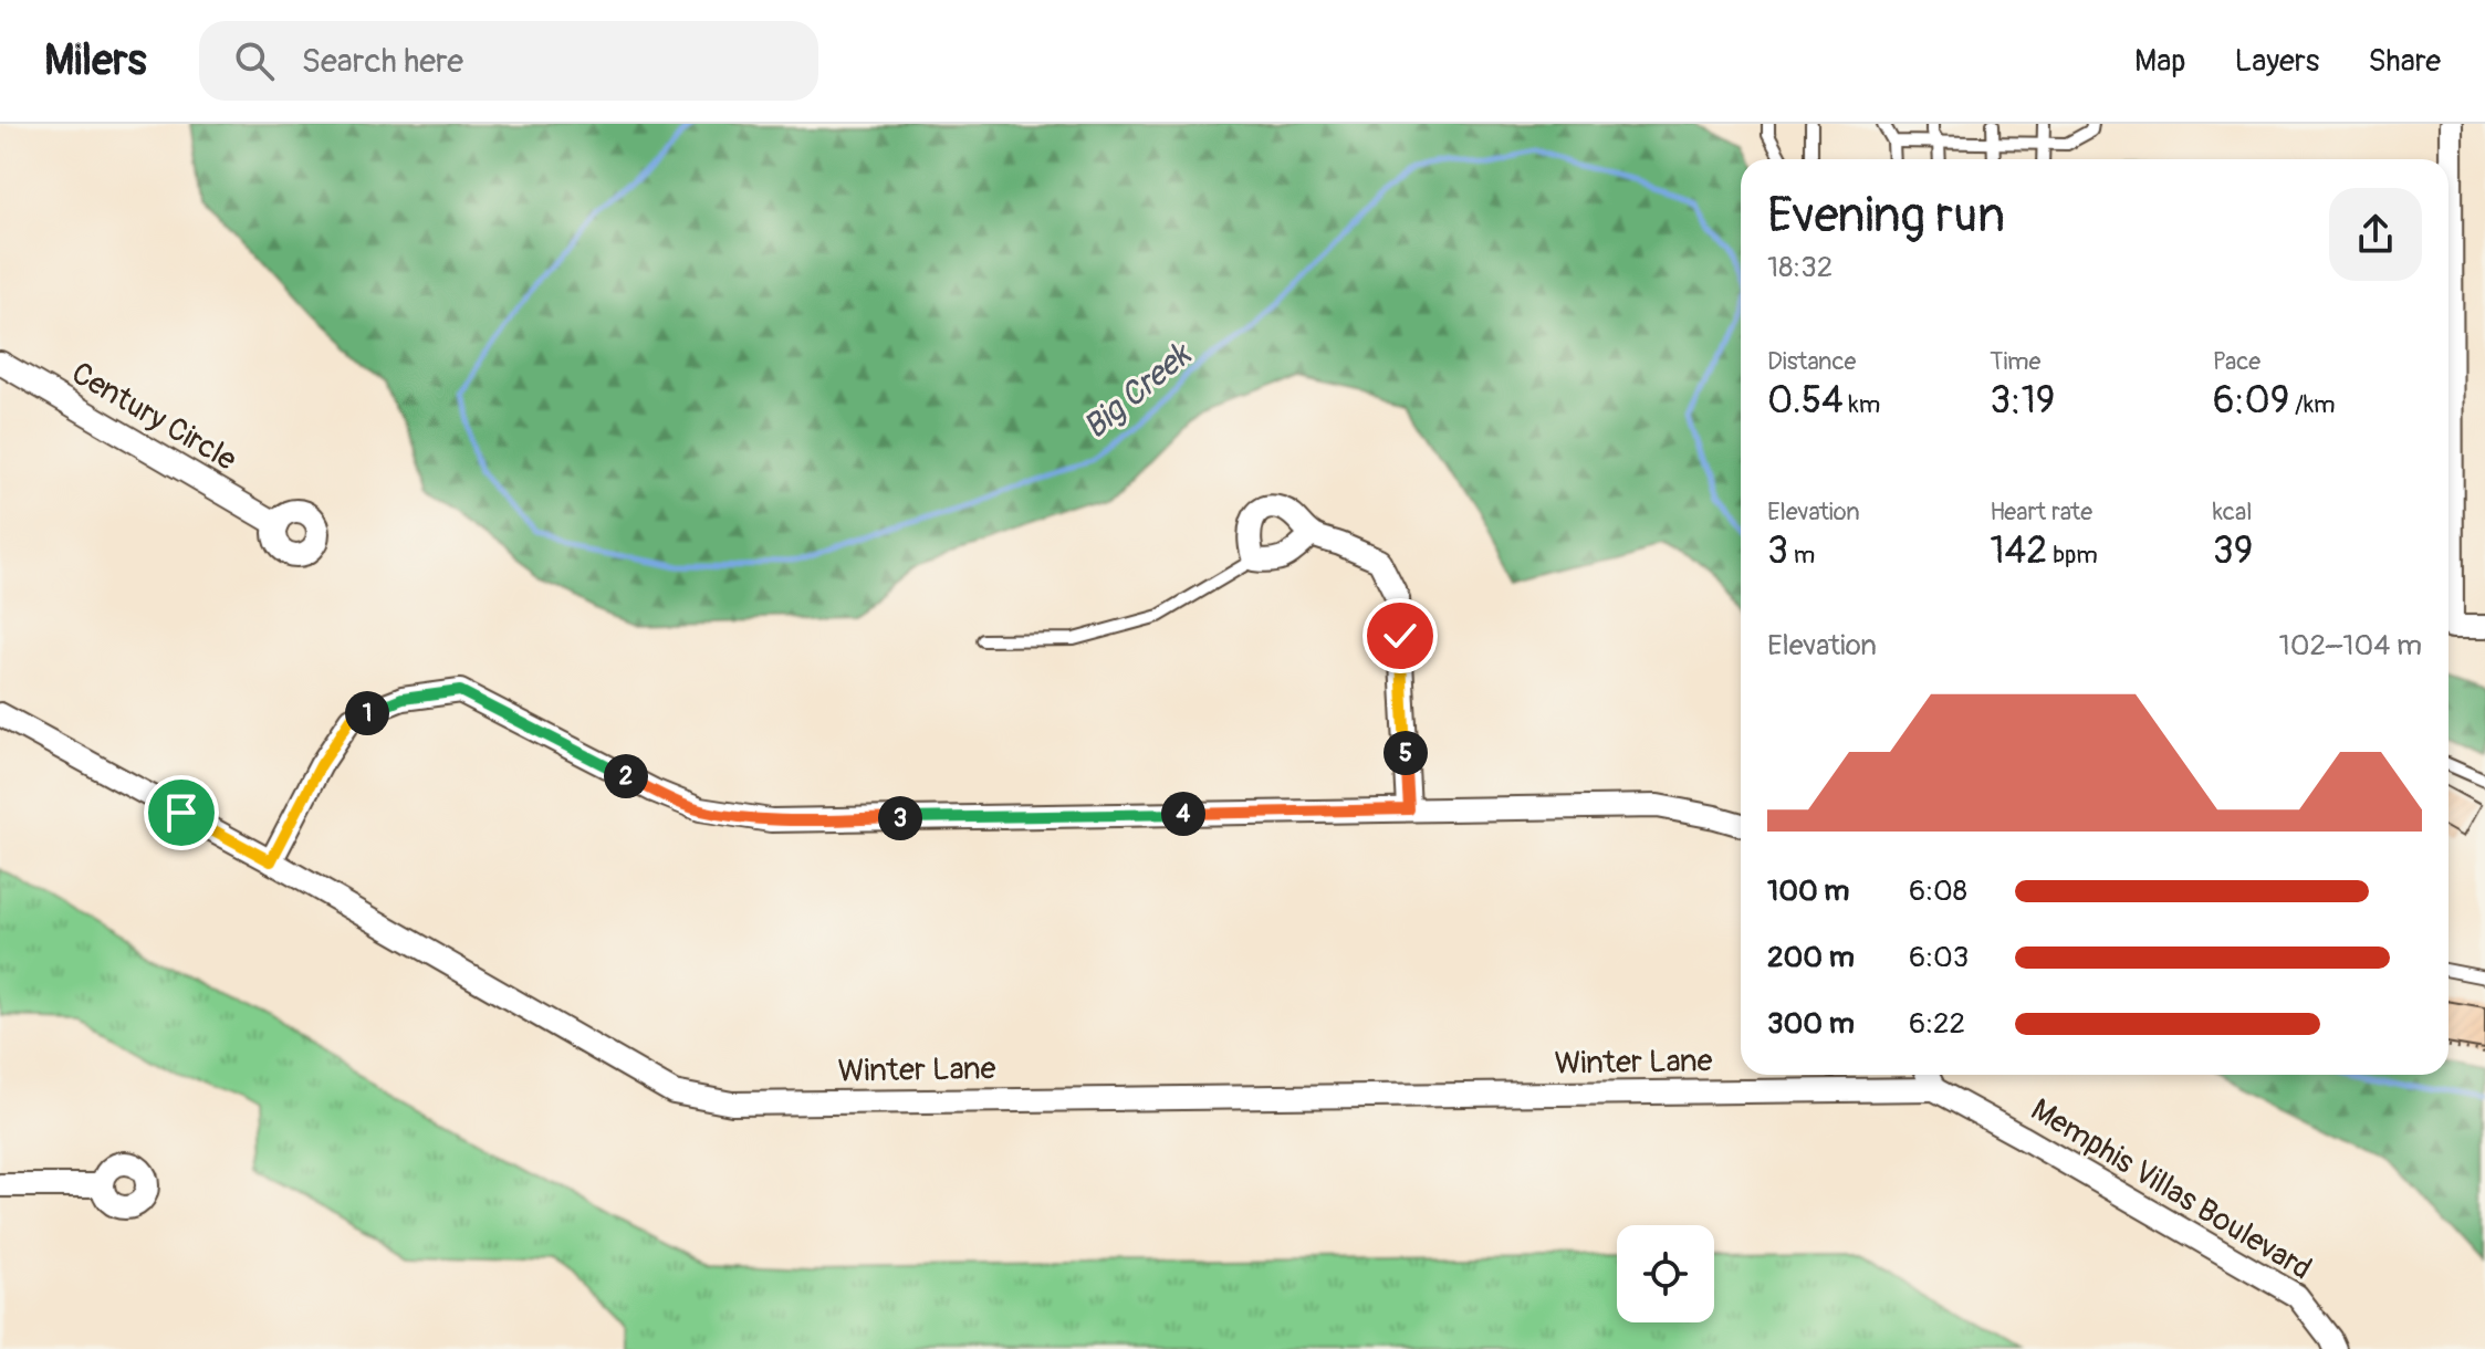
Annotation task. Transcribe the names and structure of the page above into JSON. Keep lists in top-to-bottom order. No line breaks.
{"streets":{"street":["Century Circle","Winter Lane","Memphis Villas Boulevard"]},"crossings":[["Winter Lane","Memphis Villas Boulevard"]],"water":["Big Creek"],"page":{"header":"Milers","search":"Search here","nav":["Map","Layers","Share"],"heading":["Evening run","18:32"],"stats":[["Distance","0.54 km"],["Time","3:19"],["Pace","6:09 /km"],["Elevation","3 m"],["Heart rate","142 bpm"],["kcal","39"]],"chart":["Elevation","102–104 m"],"pins":["1","5","2","4","3"],"list":[{"name":"100 m","note":"6:08"},{"name":"200 m","note":"6:03"},{"name":"300 m","note":"6:22"}]}}
